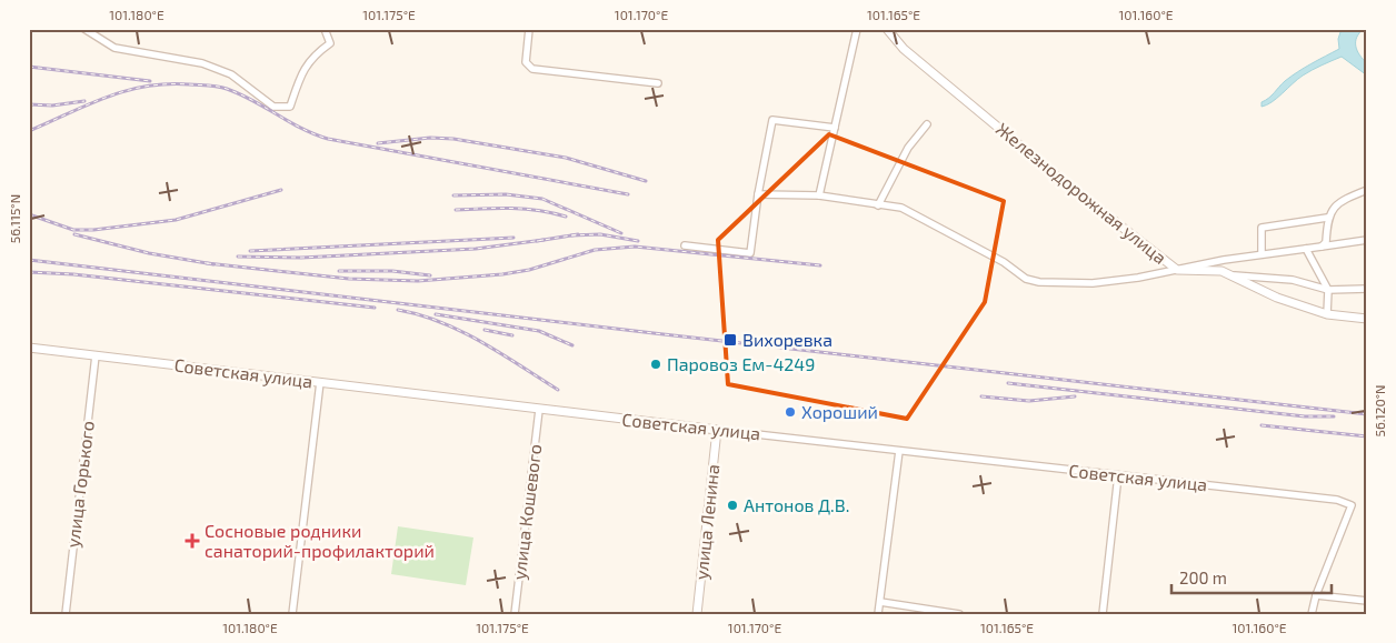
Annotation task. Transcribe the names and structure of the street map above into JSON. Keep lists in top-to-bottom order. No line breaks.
{"streets":{"street":["Железнодорожная улица","Советская улица","улица Горького","улица Кошевого","улица Ленина"]},"crossings":[["Советская улица","улица Горького"],["Советская улица","улица Кошевого"],["Советская улица","улица Ленина"]],"places":{"transit":["Вихоревка"],"other":["Паровоз Ем-4249","Хороший","Антонов Д.В."],"health":["Сосновые родники санаторий-профилакторий"]},"scale_bar":"200 m","coordinates":["101.180°E","101.175°E","101.170°E","101.165°E","101.160°E","56.115°N","56.120°N"]}
